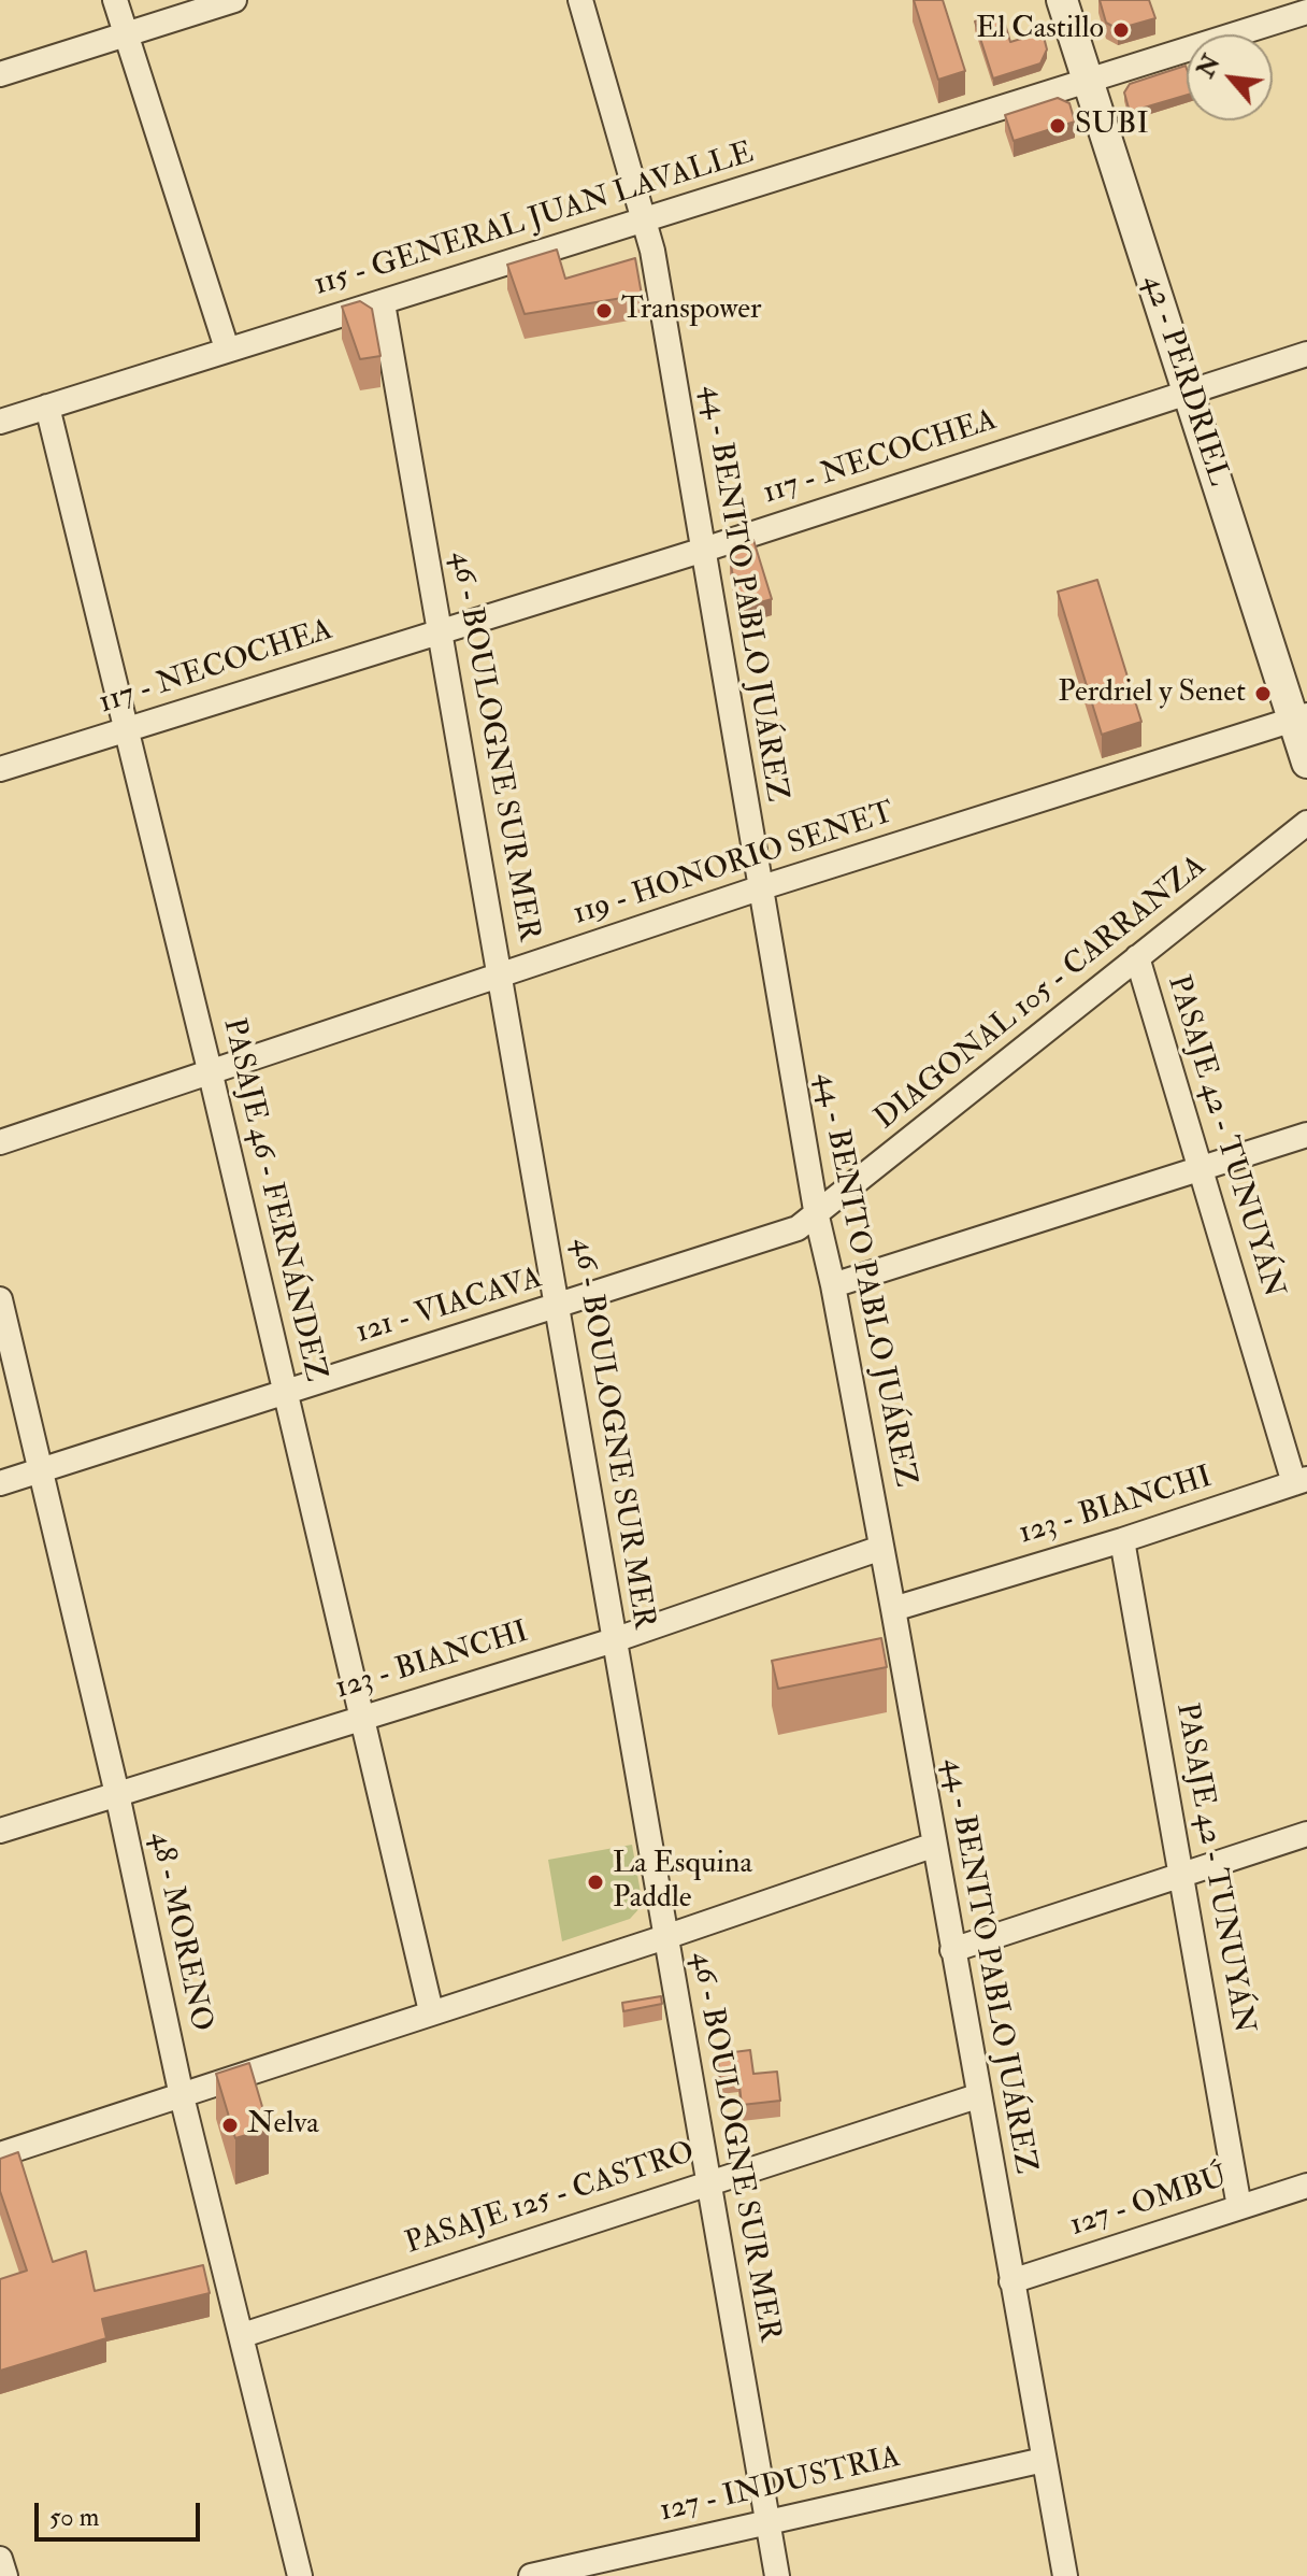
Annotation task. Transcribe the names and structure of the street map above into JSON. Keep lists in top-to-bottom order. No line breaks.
{"streets":{"street":["115 - GENERAL JUAN LAVALLE","42 - PERDRIEL","117 - NECOCHEA","44 - BENITO PABLO JUÁREZ","46 - BOULOGNE SUR MER","119 - HONORIO SENET","DIAGONAL 105 - CARRANZA","PASAJE 42 - TUNUYÁN","PASAJE 46 - FERNÁNDEZ","121 - VIACAVA","123 - BIANCHI","48 - MORENO","PASAJE 125 - CASTRO","127 - OMBÚ","127 - INDUSTRIA"]},"crossings":[["115 - GENERAL JUAN LAVALLE","42 - PERDRIEL"],["115 - GENERAL JUAN LAVALLE","44 - BENITO PABLO JUÁREZ"],["115 - GENERAL JUAN LAVALLE","46 - BOULOGNE SUR MER"],["115 - GENERAL JUAN LAVALLE","PASAJE 46 - FERNÁNDEZ"],["42 - PERDRIEL","117 - NECOCHEA"],["42 - PERDRIEL","119 - HONORIO SENET"],["117 - NECOCHEA","44 - BENITO PABLO JUÁREZ"],["117 - NECOCHEA","46 - BOULOGNE SUR MER"],["117 - NECOCHEA","PASAJE 46 - FERNÁNDEZ"],["44 - BENITO PABLO JUÁREZ","119 - HONORIO SENET"],["44 - BENITO PABLO JUÁREZ","DIAGONAL 105 - CARRANZA"],["44 - BENITO PABLO JUÁREZ","121 - VIACAVA"],["44 - BENITO PABLO JUÁREZ","123 - BIANCHI"],["44 - BENITO PABLO JUÁREZ","PASAJE 125 - CASTRO"],["44 - BENITO PABLO JUÁREZ","127 - OMBÚ"],["44 - BENITO PABLO JUÁREZ","127 - INDUSTRIA"],["46 - BOULOGNE SUR MER","119 - HONORIO SENET"],["46 - BOULOGNE SUR MER","121 - VIACAVA"],["46 - BOULOGNE SUR MER","123 - BIANCHI"],["46 - BOULOGNE SUR MER","PASAJE 125 - CASTRO"],["46 - BOULOGNE SUR MER","127 - INDUSTRIA"],["119 - HONORIO SENET","PASAJE 46 - FERNÁNDEZ"],["DIAGONAL 105 - CARRANZA","PASAJE 42 - TUNUYÁN"],["DIAGONAL 105 - CARRANZA","121 - VIACAVA"],["PASAJE 42 - TUNUYÁN","123 - BIANCHI"],["PASAJE 42 - TUNUYÁN","127 - OMBÚ"],["PASAJE 46 - FERNÁNDEZ","121 - VIACAVA"],["PASAJE 46 - FERNÁNDEZ","123 - BIANCHI"],["121 - VIACAVA","48 - MORENO"],["123 - BIANCHI","48 - MORENO"],["48 - MORENO","PASAJE 125 - CASTRO"]],"places":["El Castillo","SUBI","Transpower","Perdriel y Senet","La Esquina Paddle","Nelva"],"scale_bar":"50 m","north":"top left"}
